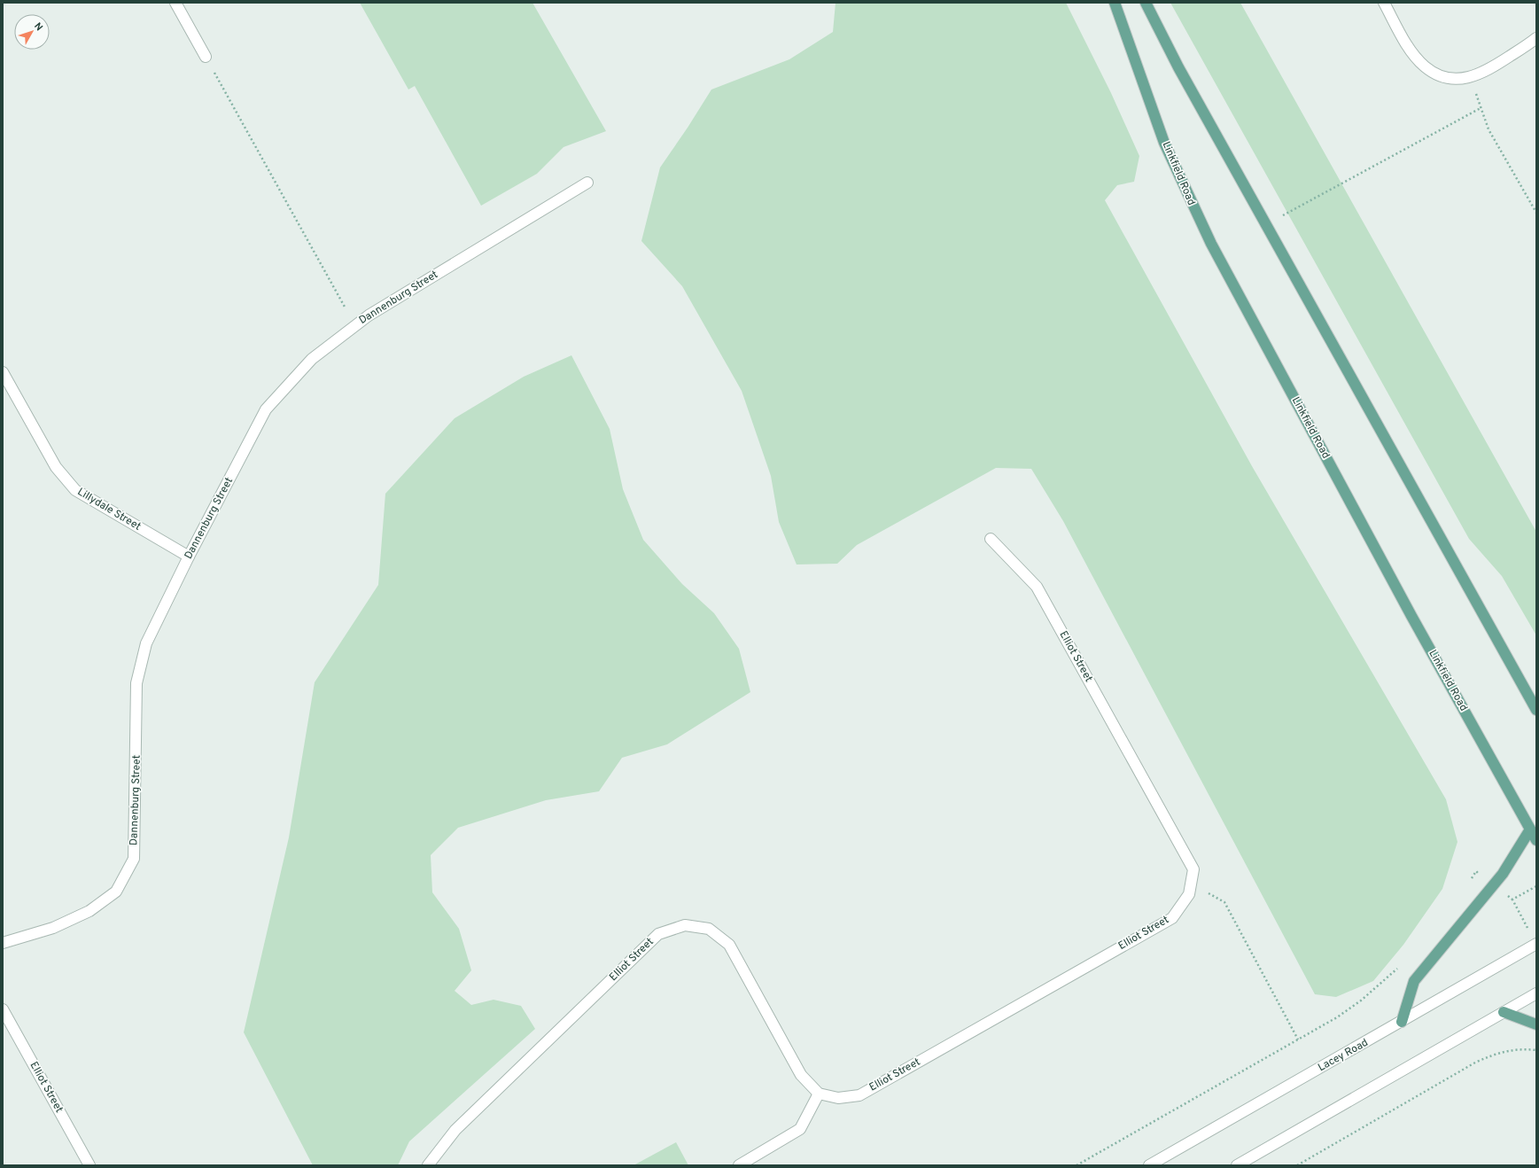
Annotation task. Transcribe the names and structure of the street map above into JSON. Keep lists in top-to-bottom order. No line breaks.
{"streets":{"main road":["Linkfield Road"],"street":["Dannenburg Street","Lillydale Street","Elliot Street","Lacey Road"]},"crossings":[["Dannenburg Street","Lillydale Street"]],"north":"top right"}
